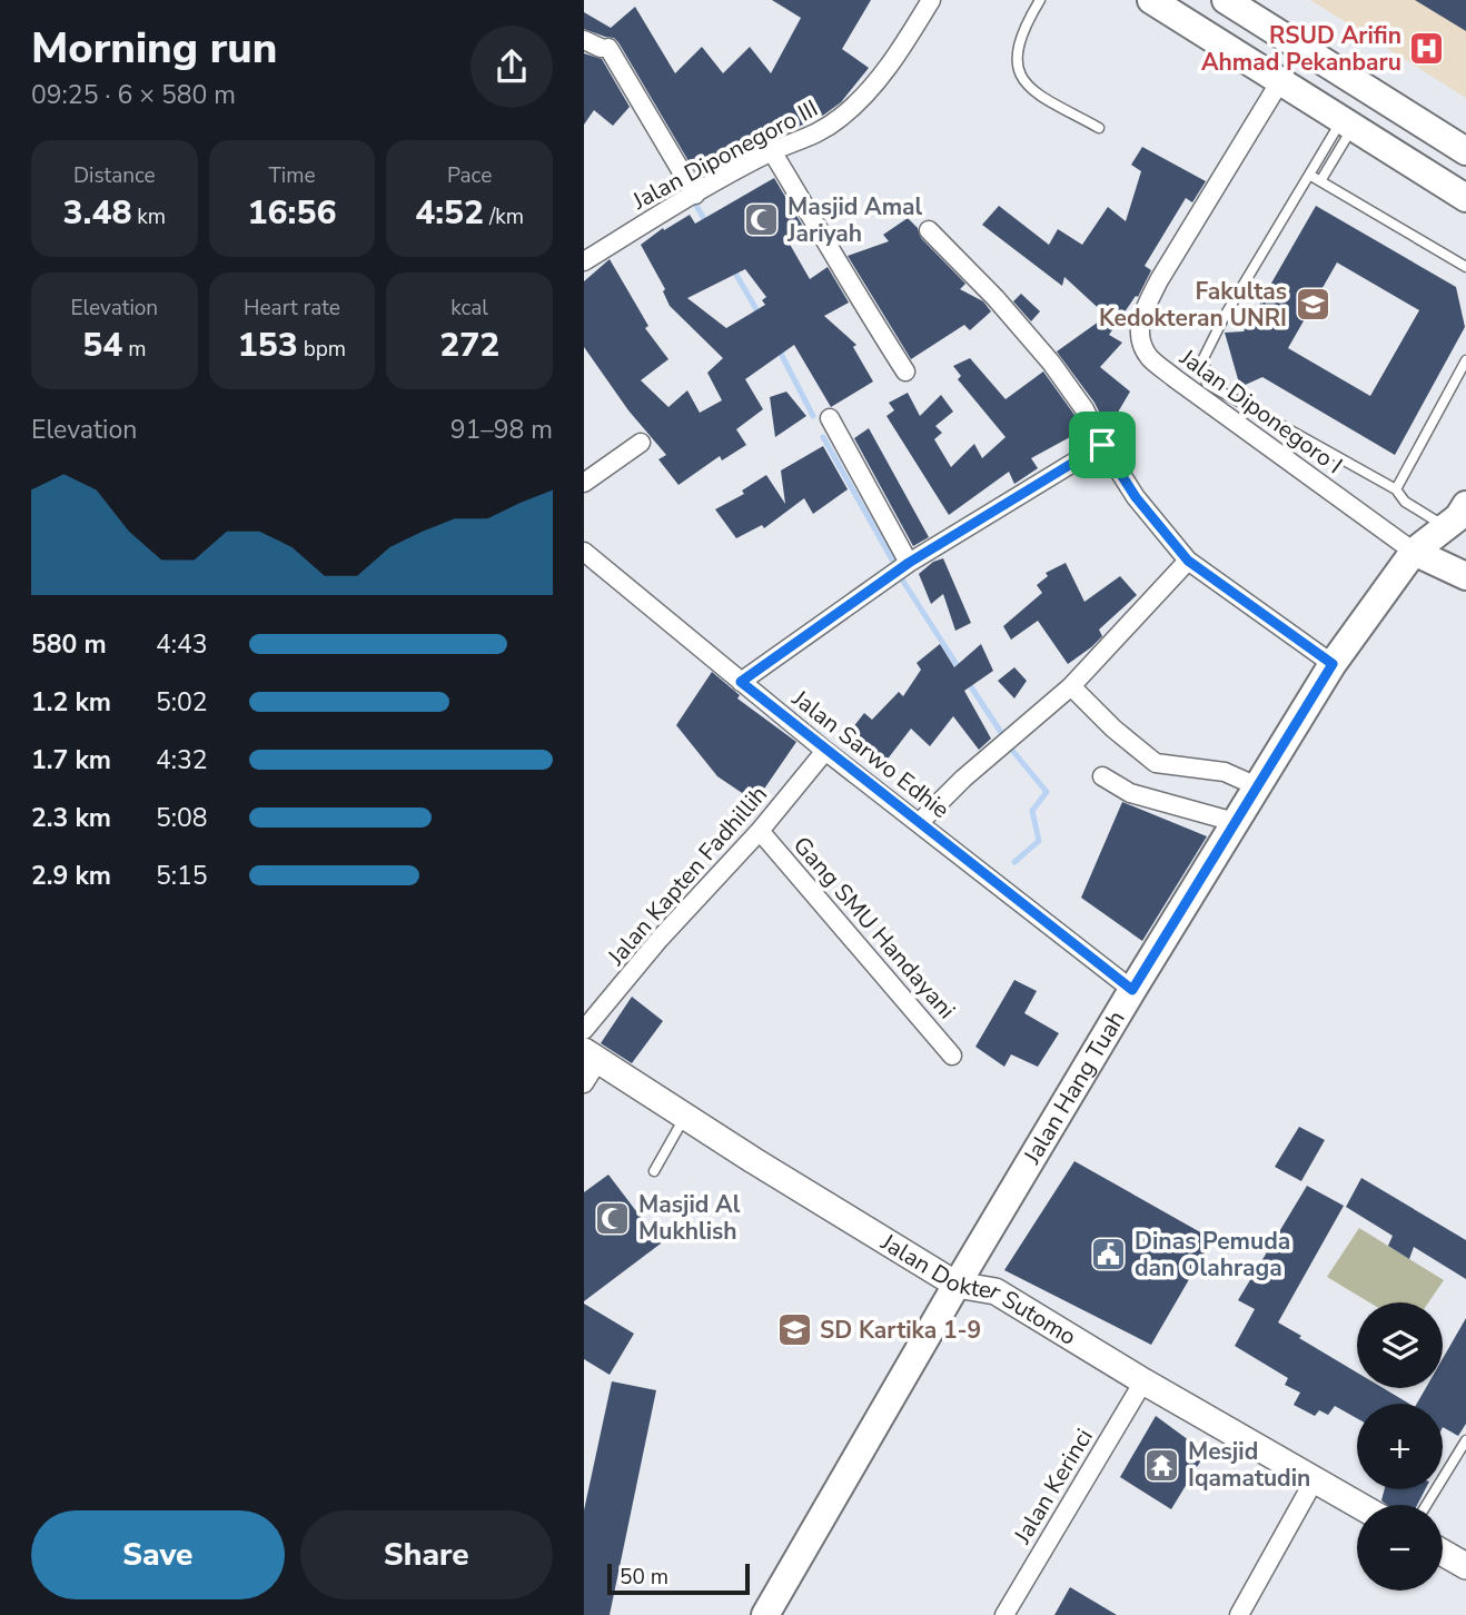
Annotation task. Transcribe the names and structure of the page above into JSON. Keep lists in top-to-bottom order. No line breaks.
{"streets":{"main road":["Jalan Hang Tuah","Jalan Dokter Sutomo"],"street":["Jalan Diponegoro III","Jalan Diponegoro I","Jalan Sarwo Edhie","Jalan Kapten Fadhillih","Gang SMU Handayani","Jalan Kerinci"]},"crossings":[["Jalan Diponegoro I","Jalan Hang Tuah"],["Jalan Sarwo Edhie","Jalan Kapten Fadhillih"],["Jalan Sarwo Edhie","Jalan Hang Tuah"],["Jalan Kapten Fadhillih","Gang SMU Handayani"],["Jalan Hang Tuah","Jalan Dokter Sutomo"],["Jalan Dokter Sutomo","Jalan Kerinci"]],"places":{"hospital":["RSUD Arifin Ahmad Pekanbaru"],"mosque":["Masjid Amal Jariyah","Masjid Al Mukhlish"],"school or university":["Fakultas Kedokteran UNRI","SD Kartika 1-9"],"public building":["Dinas Pemuda dan Olahraga"],"temple":["Mesjid Iqamatudin"]},"scale_bar":"50 m","page":{"heading":["Morning run","09:25 · 6 × 580 m"],"stats":[["Distance","3.48 km"],["Time","16:56"],["Pace","4:52 /km"],["Elevation","54 m"],["Heart rate","153 bpm"],["kcal","272"]],"chart":["Elevation","91–98 m"],"list":[{"name":"580 m","note":"4:43"},{"name":"1.2 km","note":"5:02"},{"name":"1.7 km","note":"4:32"},{"name":"2.3 km","note":"5:08"},{"name":"2.9 km","note":"5:15"}],"map_buttons":["+","−"],"buttons":["Save","Share"],"scale":"50 m"}}
